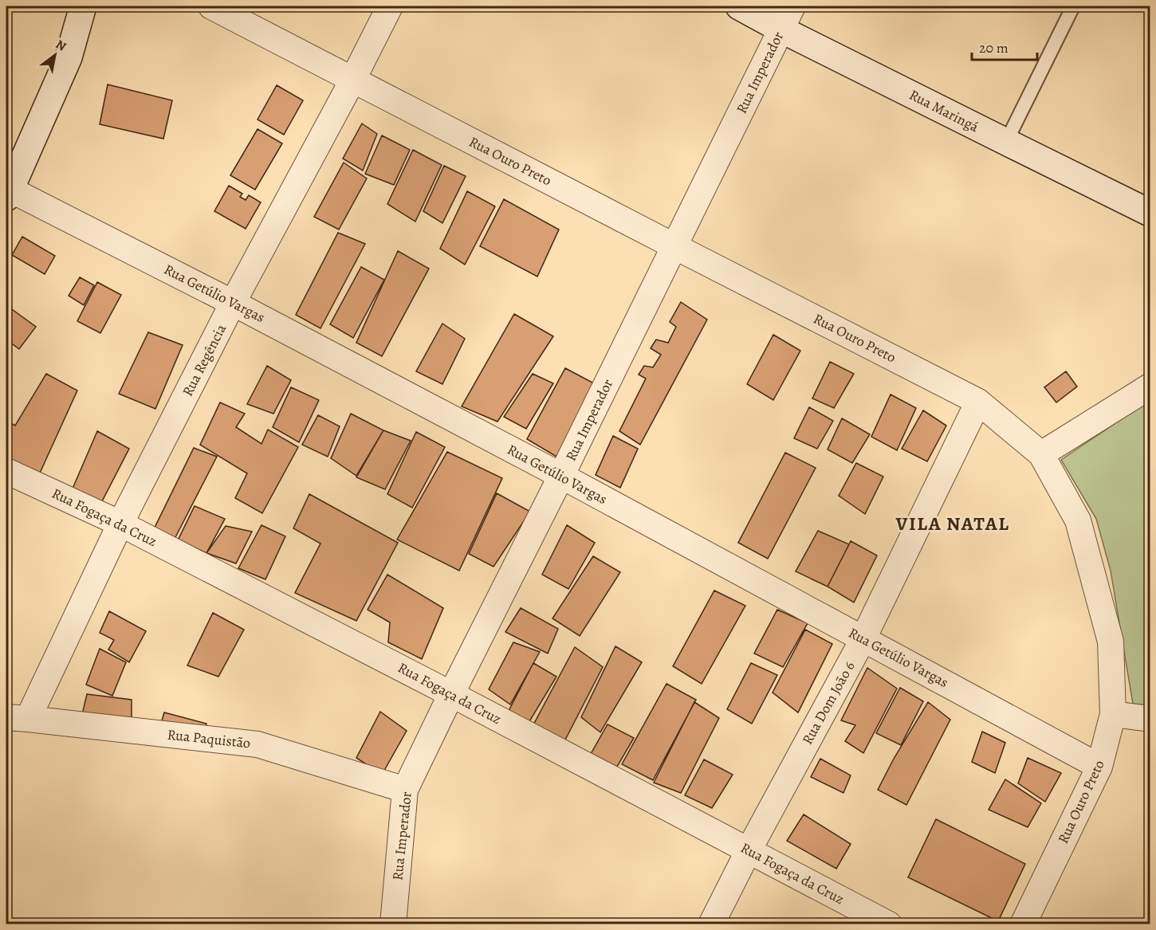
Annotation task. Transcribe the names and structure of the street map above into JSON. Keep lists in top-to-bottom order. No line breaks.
{"streets":{"street":["Rua Imperador","Rua Maringá","Rua Ouro Preto","Rua Getúlio Vargas","Rua Regência","Rua Fogaça da Cruz","Rua Dom João 6","Rua Paquistão"]},"crossings":[["Rua Imperador","Rua Maringá"],["Rua Imperador","Rua Ouro Preto"],["Rua Imperador","Rua Getúlio Vargas"],["Rua Imperador","Rua Fogaça da Cruz"],["Rua Imperador","Rua Paquistão"],["Rua Ouro Preto","Rua Getúlio Vargas"],["Rua Ouro Preto","Rua Regência"],["Rua Ouro Preto","Rua Dom João 6"],["Rua Getúlio Vargas","Rua Regência"],["Rua Getúlio Vargas","Rua Dom João 6"],["Rua Regência","Rua Fogaça da Cruz"],["Rua Regência","Rua Paquistão"],["Rua Fogaça da Cruz","Rua Dom João 6"]],"districts":["VILA NATAL"],"scale_bar":"20 m","north":"top right"}
